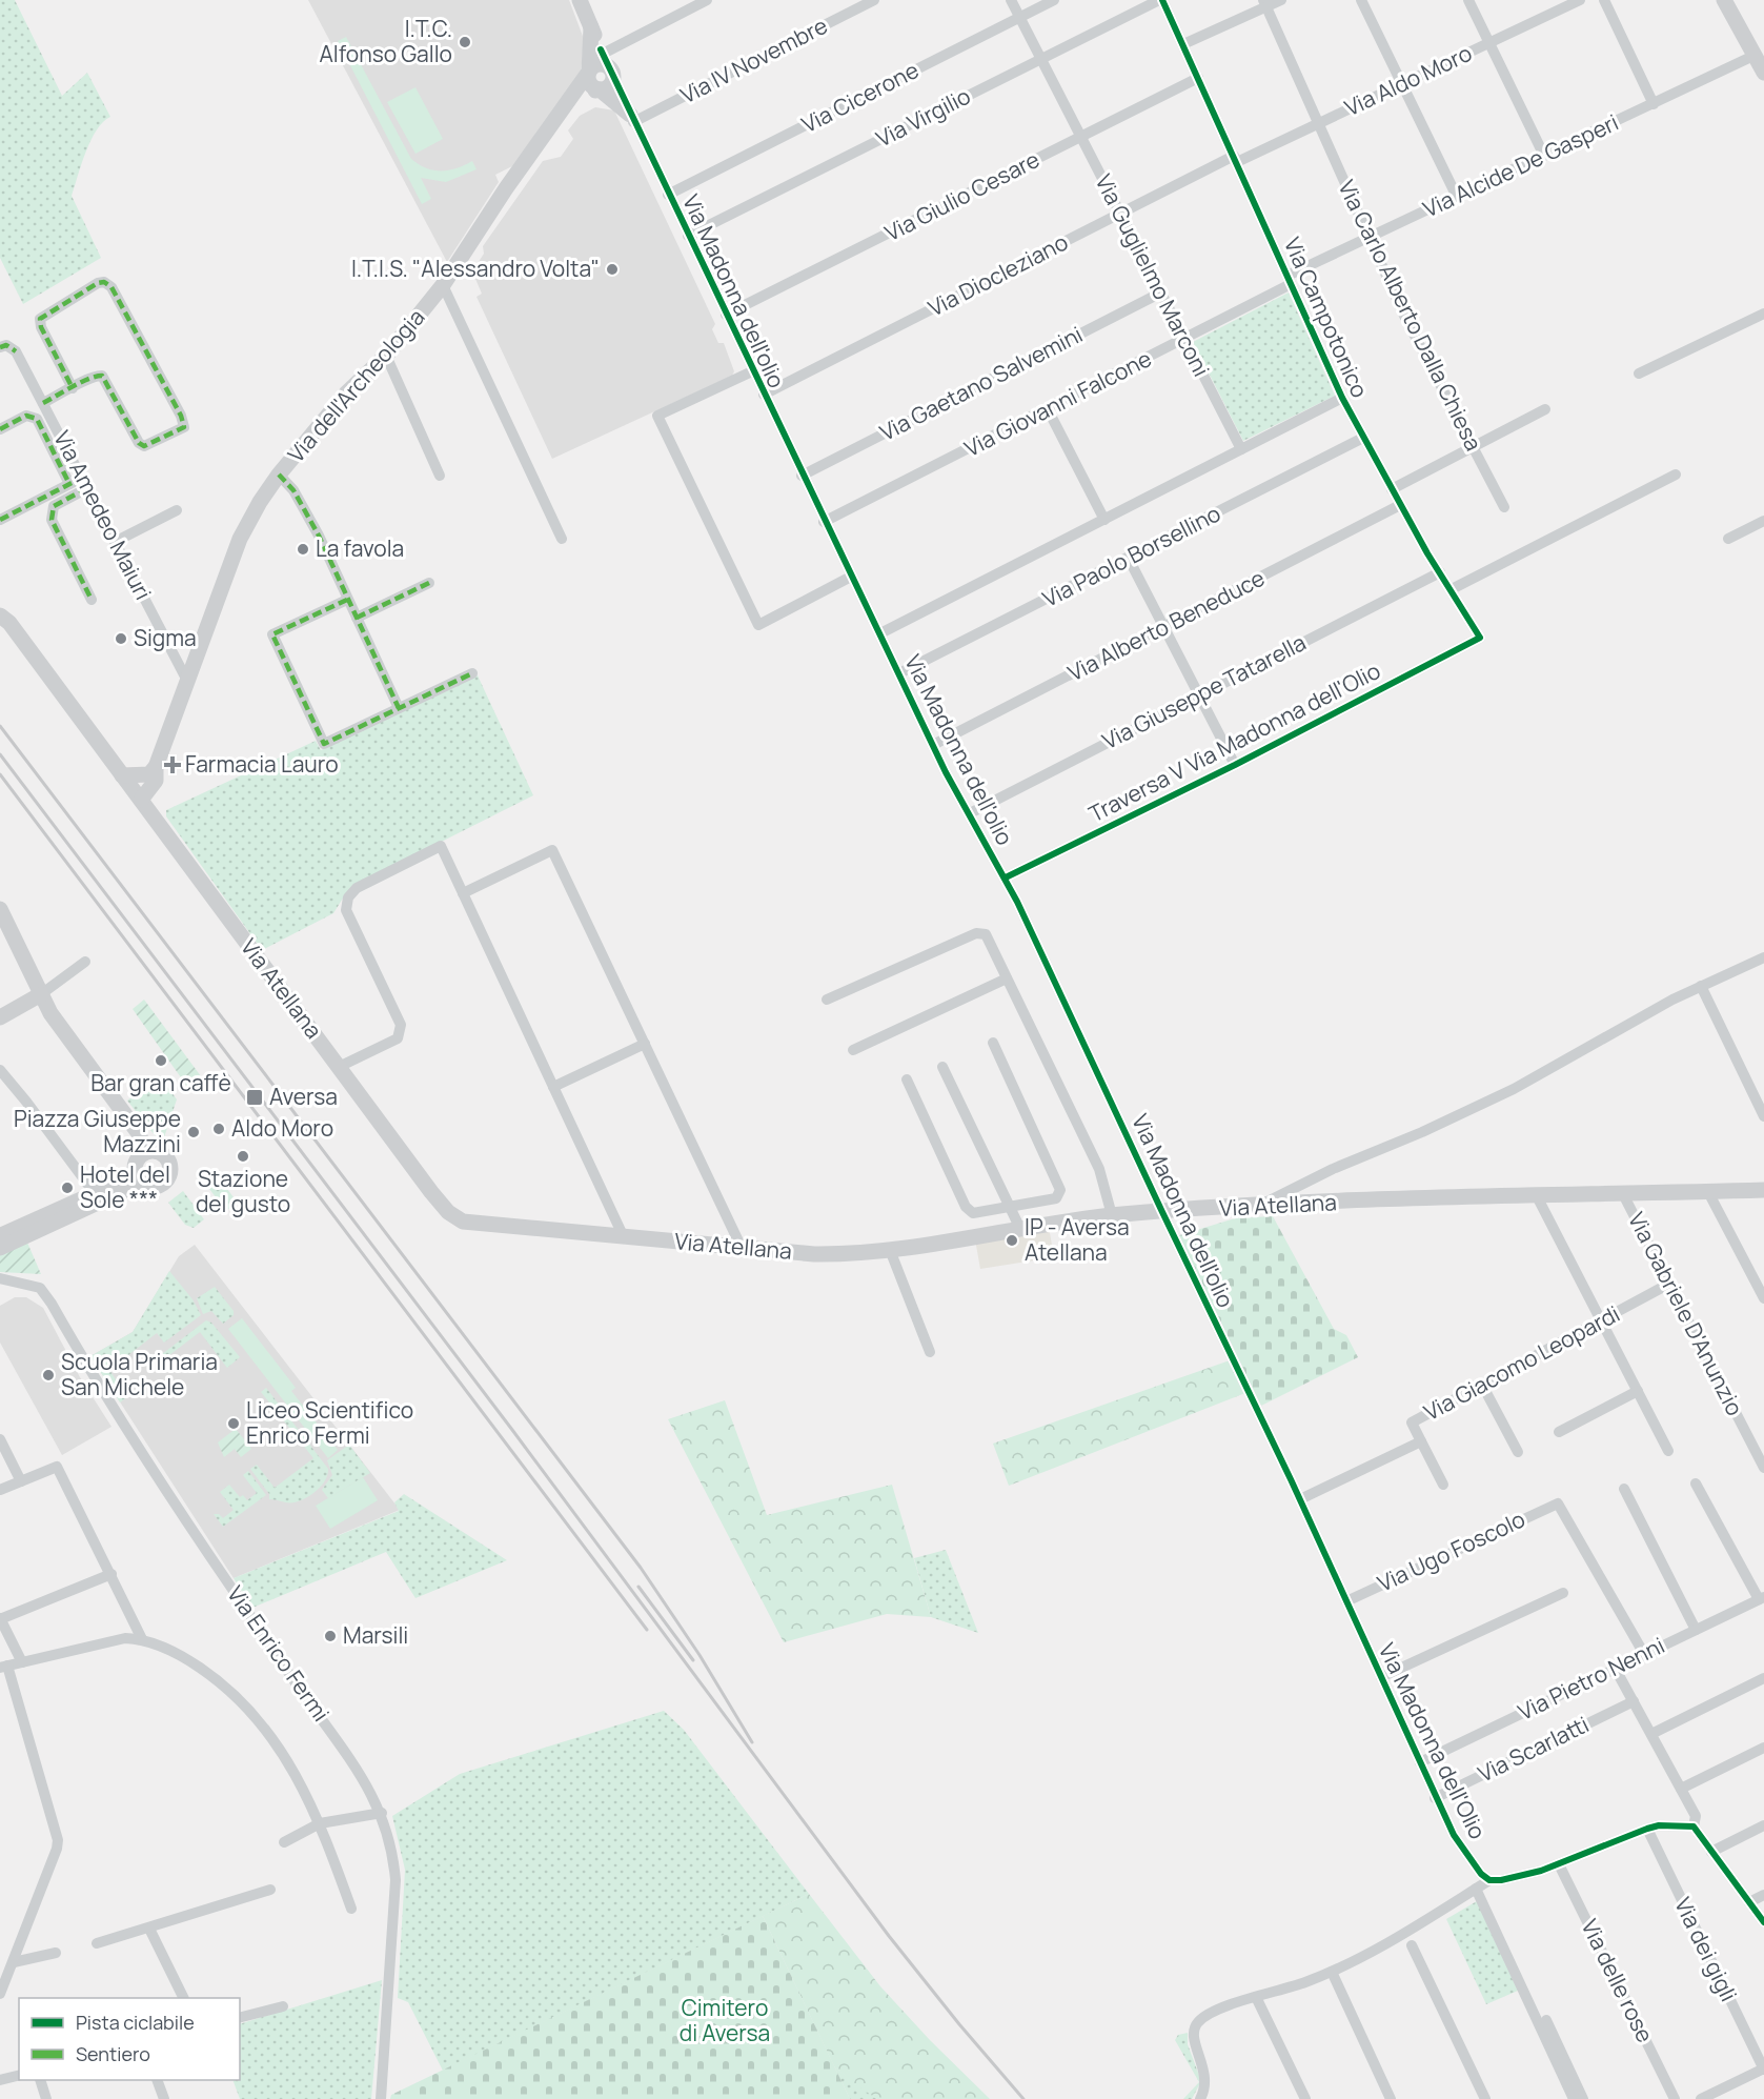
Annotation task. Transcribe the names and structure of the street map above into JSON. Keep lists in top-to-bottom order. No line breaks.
{"streets":{"main road":["Via dell'Archeologia","Via Atellana"],"street":["Via IV Novembre","Via Aldo Moro","Via Cicerone","Via Virgilio","Via Alcide De Gasperi","Via Giulio Cesare","Via Diocleziano","Via Guglielmo Marconi","Via Madonna dell'olio","Via Carlo Alberto Dalla Chiesa","Via Campotonico","Via Gaetano Salvemini","Via Giovanni Falcone","Via Amedeo Maiuri","Via Paolo Borsellino","Via Alberto Beneduce","Via Giuseppe Tatarella","Traversa V Via Madonna dell'Olio","Via Gabriele D'Anunzio","Via Giacomo Leopardi","Via Ugo Foscolo","Via Enrico Fermi","Via Pietro Nenni","Via Madonna dell'Olio","Via Scarlatti","Via dei gigli","Via delle rose"]},"crossings":[["Via IV Novembre","Via Madonna dell'olio"],["Via Aldo Moro","Via Diocleziano"],["Via Aldo Moro","Via Carlo Alberto Dalla Chiesa"],["Via Aldo Moro","Via Campotonico"],["Via Cicerone","Via Guglielmo Marconi"],["Via Cicerone","Via Madonna dell'olio"],["Via Virgilio","Via Guglielmo Marconi"],["Via Virgilio","Via Madonna dell'olio"],["Via Virgilio","Via Campotonico"],["Via Alcide De Gasperi","Via Carlo Alberto Dalla Chiesa"],["Via Alcide De Gasperi","Via Campotonico"],["Via Alcide De Gasperi","Via Giovanni Falcone"],["Via Giulio Cesare","Via Guglielmo Marconi"],["Via Giulio Cesare","Via Madonna dell'olio"],["Via Giulio Cesare","Via Campotonico"],["Via Diocleziano","Via Guglielmo Marconi"],["Via Diocleziano","Via Madonna dell'olio"],["Via Diocleziano","Via Campotonico"],["Via Guglielmo Marconi","Via Gaetano Salvemini"],["Via Guglielmo Marconi","Via Giovanni Falcone"],["Via Madonna dell'olio","Via Gaetano Salvemini"],["Via Madonna dell'olio","Via dell'Archeologia"],["Via Madonna dell'olio","Via Giovanni Falcone"],["Via Madonna dell'olio","Via Paolo Borsellino"],["Via Madonna dell'olio","Via Alberto Beneduce"],["Via Madonna dell'olio","Via Giuseppe Tatarella"],["Via Madonna dell'olio","Traversa V Via Madonna dell'Olio"],["Via Madonna dell'olio","Via Atellana"],["Via Madonna dell'olio","Via Madonna dell'Olio"],["Via Campotonico","Via Giovanni Falcone"],["Via Campotonico","Via Paolo Borsellino"],["Via Campotonico","Via Alberto Beneduce"],["Via Campotonico","Via Giuseppe Tatarella"],["Via Campotonico","Traversa V Via Madonna dell'Olio"],["Via dell'Archeologia","Via Amedeo Maiuri"],["Via dell'Archeologia","Via Atellana"],["Via Atellana","Via Gabriele D'Anunzio"],["Via Gabriele D'Anunzio","Via Giacomo Leopardi"],["Via Giacomo Leopardi","Via Madonna dell'Olio"],["Via Ugo Foscolo","Via Pietro Nenni"],["Via Ugo Foscolo","Via Madonna dell'Olio"],["Via Pietro Nenni","Via Madonna dell'Olio"],["Via Madonna dell'Olio","Via Scarlatti"]],"parks":["Cimitero di Aversa"],"places":{"other":["I.T.C. Alfonso Gallo","I.T.I.S. \"Alessandro Volta\"","La favola","Sigma","Bar gran caffè","Aldo Moro","Piazza Giuseppe Mazzini","Stazione del gusto","Hotel del Sole ***","IP - Aversa Atellana","Scuola Primaria San Michele","Liceo Scientifico Enrico Fermi","Marsili"],"health":["Farmacia Lauro"],"transit":["Aversa"]},"legend":["Pista ciclabile","Sentiero"]}
